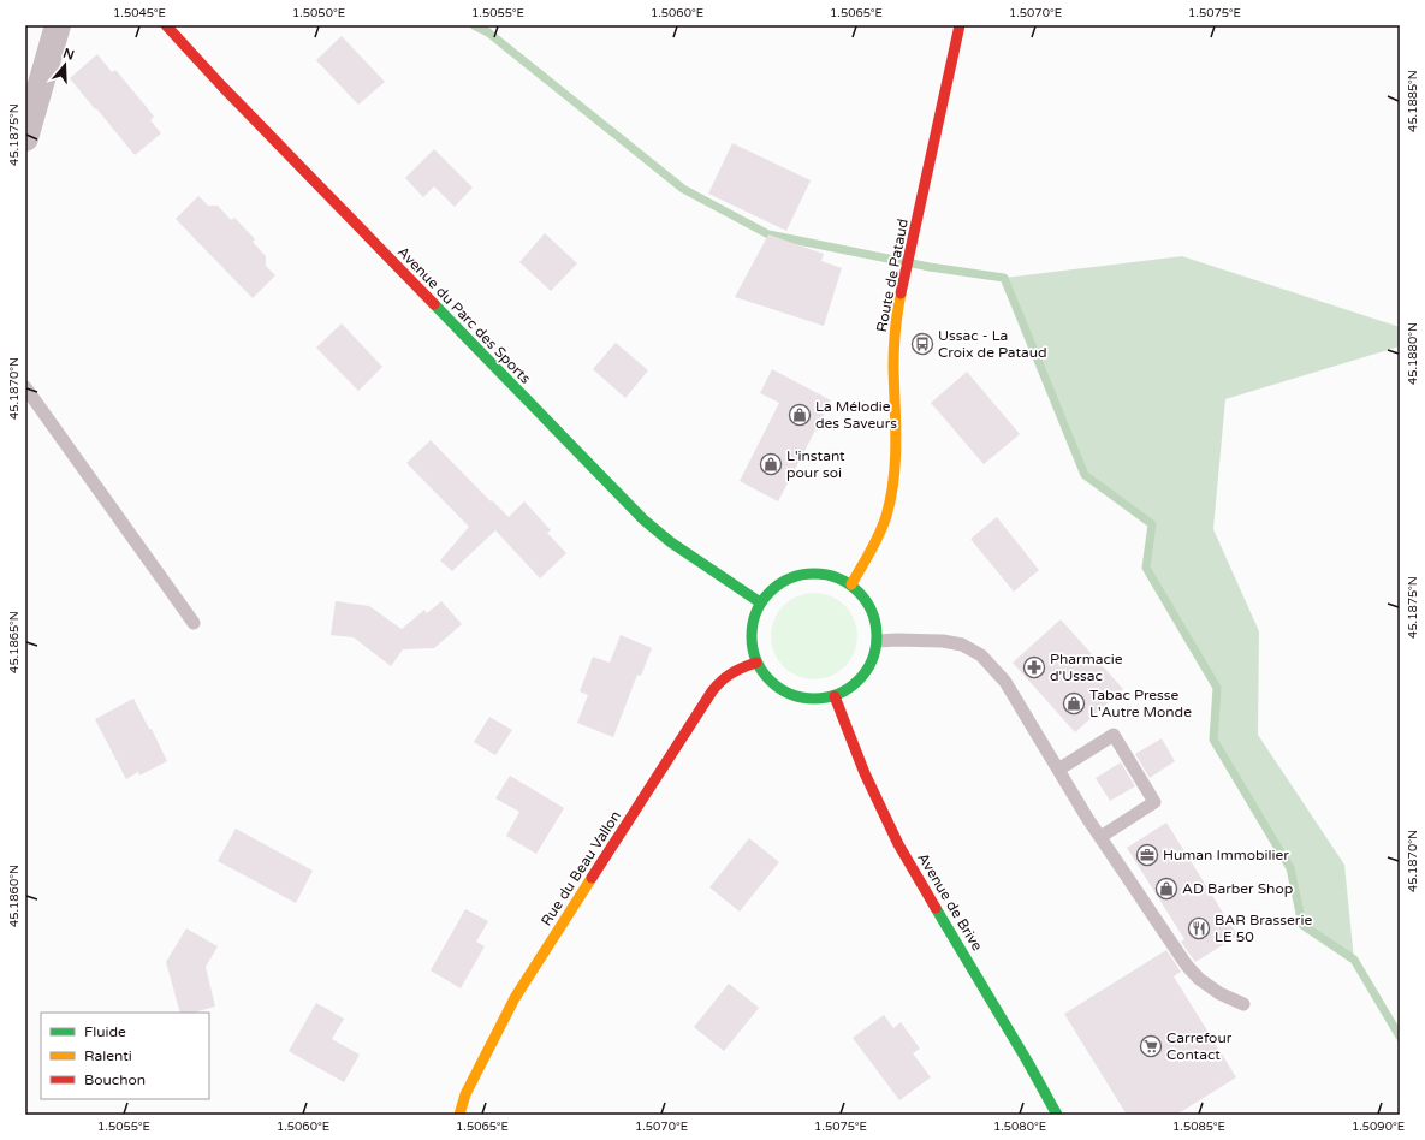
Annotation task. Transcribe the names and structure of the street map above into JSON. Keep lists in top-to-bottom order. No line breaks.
{"streets":{"street":["Route de Pataud","Avenue du Parc des Sports","Rue du Beau Vallon","Avenue de Brive"]},"crossings":[["Route de Pataud","Avenue du Parc des Sports"],["Route de Pataud","Rue du Beau Vallon"],["Route de Pataud","Avenue de Brive"],["Avenue du Parc des Sports","Rue du Beau Vallon"],["Avenue du Parc des Sports","Avenue de Brive"],["Rue du Beau Vallon","Avenue de Brive"]],"places":{"bus stop":["Ussac - La Croix de Pataud"],"shop":["La Mélodie des Saveurs","L'instant pour soi","Tabac Presse L'Autre Monde","AD Barber Shop"],"pharmacy":["Pharmacie d'Ussac"],"office":["Human Immobilier"],"restaurant":["BAR Brasserie LE 50"],"supermarket":["Carrefour Contact"]},"legend":["Fluide","Ralenti","Bouchon"],"north":"top","coordinates":["1.5045°E","1.5050°E","1.5055°E","1.5060°E","1.5065°E","1.5070°E","1.5075°E","45.1885°N","45.1875°N","45.1880°N","45.1870°N","45.1865°N","45.1860°N","1.5080°E","1.5085°E","1.5090°E"]}
